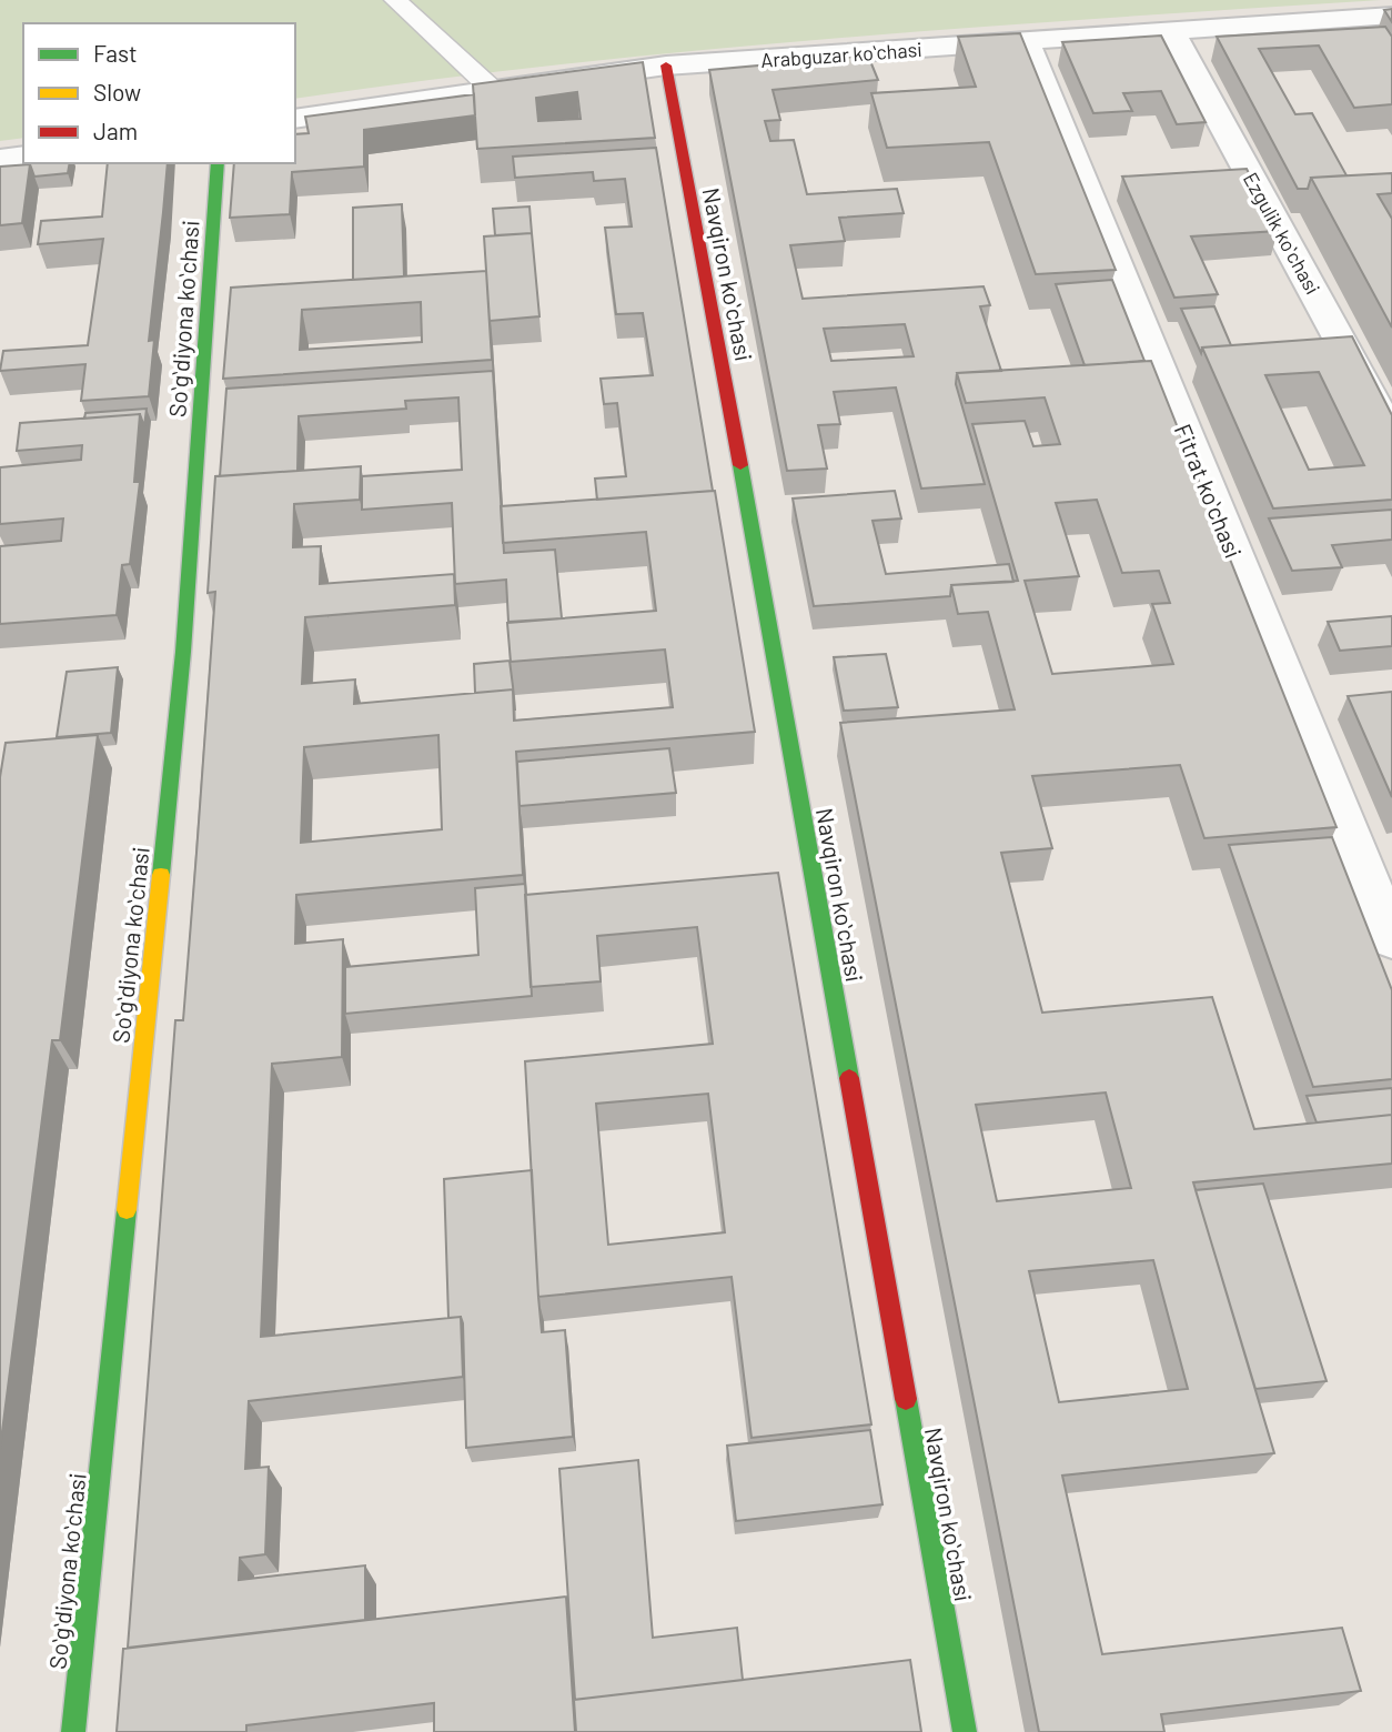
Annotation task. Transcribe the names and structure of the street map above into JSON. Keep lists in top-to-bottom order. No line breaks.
{"streets":{"street":["Arabguzar koʻchasi","Ezgulik koʻchasi","Navqiron koʻchasi","Soʻgʻdiyona koʻchasi","Fitrat koʻchasi"]},"crossings":[["Arabguzar koʻchasi","Ezgulik koʻchasi"],["Arabguzar koʻchasi","Navqiron koʻchasi"],["Arabguzar koʻchasi","Fitrat koʻchasi"]],"legend":["Fast","Slow","Jam"]}
